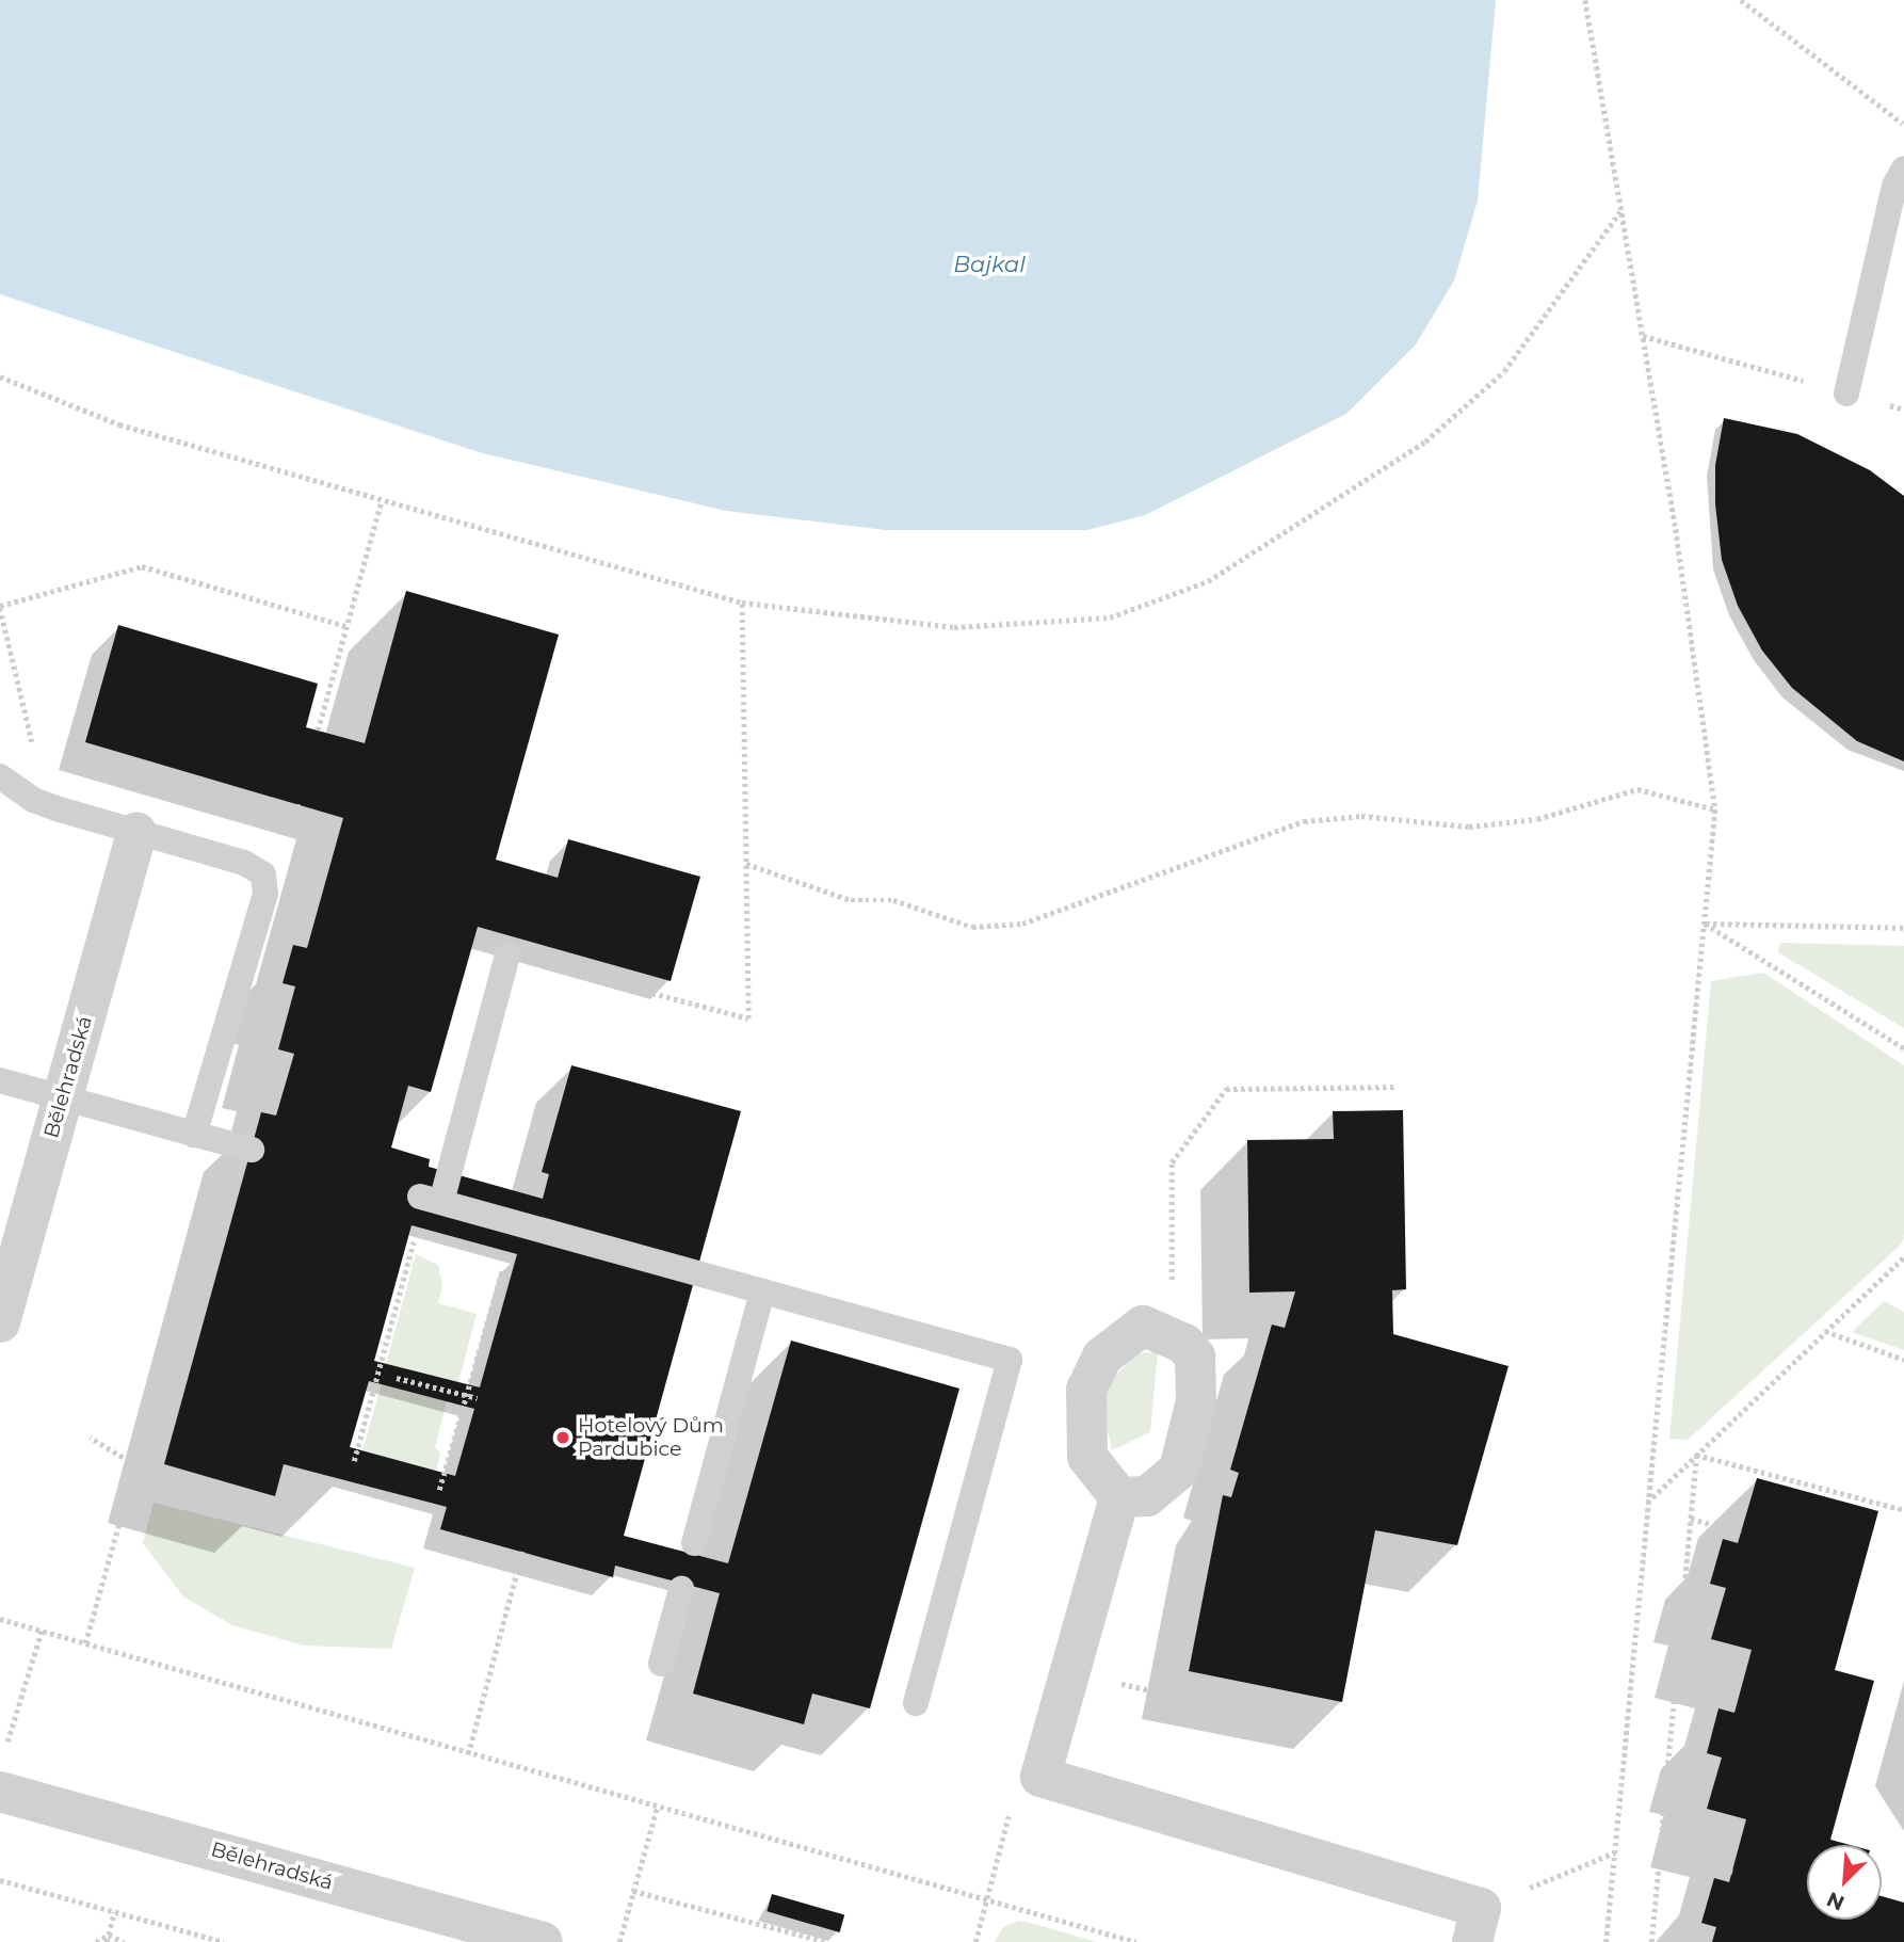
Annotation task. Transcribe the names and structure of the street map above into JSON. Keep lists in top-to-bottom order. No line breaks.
{"streets":{"street":["Bělehradská"]},"water":["Bajkal"],"places":["Hotelový Dům Pardubice"],"north":"bottom left"}
